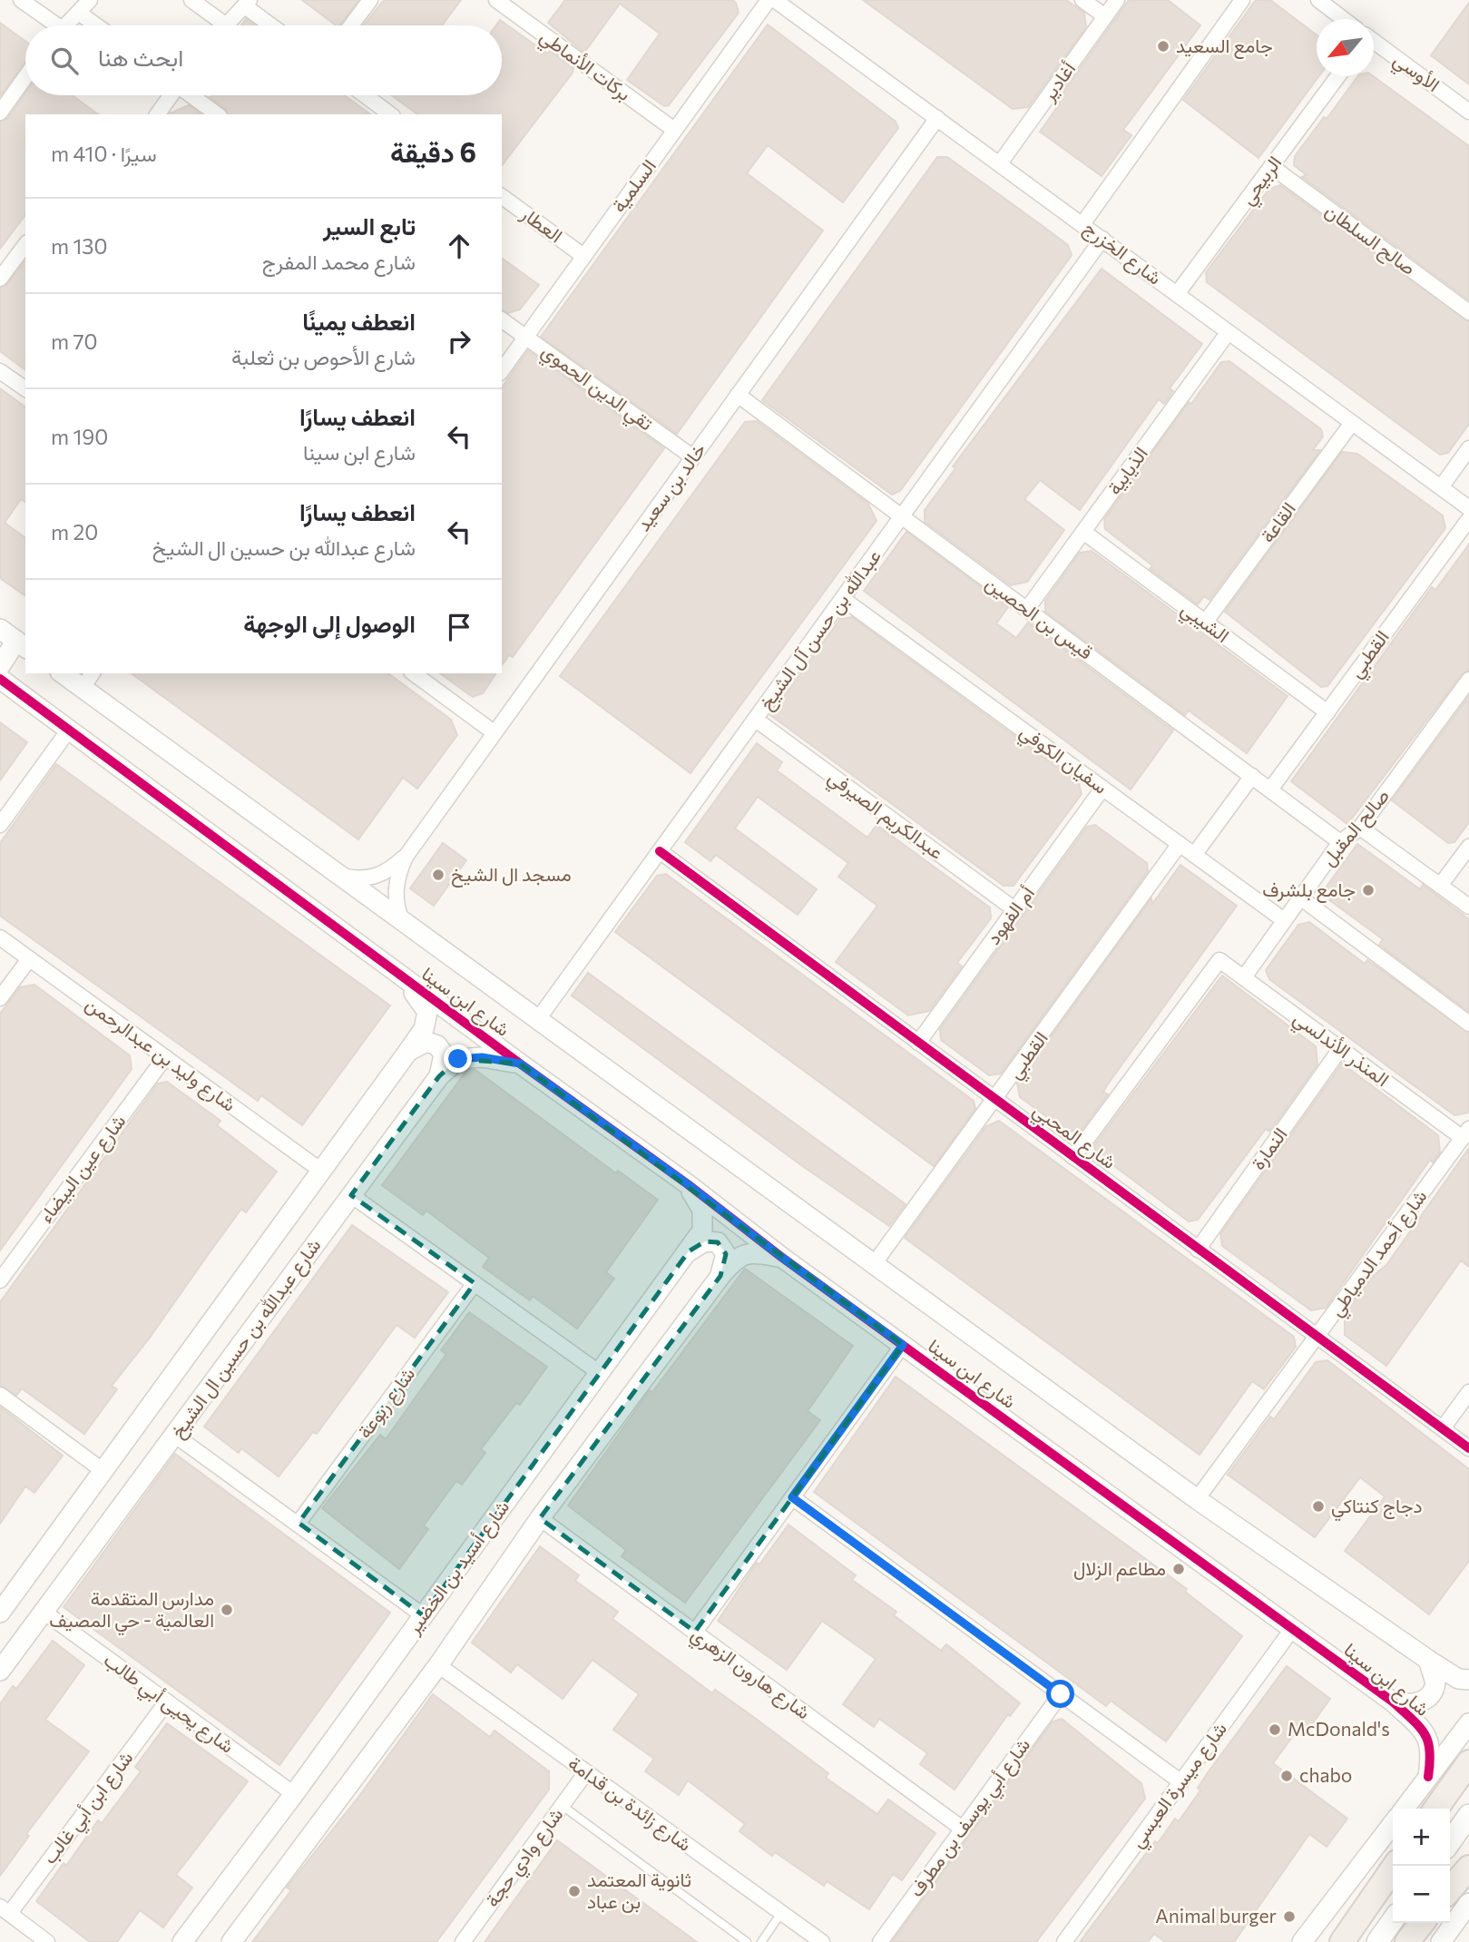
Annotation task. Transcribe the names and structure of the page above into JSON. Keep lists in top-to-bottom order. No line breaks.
{"streets":{"street":["بركات الأنماطي","الأوسي","أغادير","الربيحي","السلمية","العطار","صالح السلطان","شارع الخزرج","تقي الدين الحموي","الذيابية","خالد بن سعيد","القاعة","قيس بن الحصين","الشيبي","عبدالله بن حسن آل الشيخ","القطبي","سفيان الكوفي","عبدالكريم الصيرفي","صالح المقبل","أم الفهود","شارع ابن سينا","المنذر الأندلسي","شارع وليد بن عبدالرحمن","شارع المحبي","النمارة","شارع عين البيضاء","شارع أحمد الدمياطي","شارع عبدالله بن حسين ال الشيخ","شارع ربوعة","شارع أسيد بن الخضير","شارع هارون الزهري","شارع يحيى أبي طالب","شارع ميسرة العبسي","شارع زائدة بن قدامة","شارع ابن أبي غالب","شارع أبي يوسف بن مطرف","شارع وادي حجة"]},"crossings":[["بركات الأنماطي","السلمية"],["أغادير","شارع الخزرج"],["الربيحي","صالح السلطان"],["الربيحي","شارع الخزرج"],["السلمية","العطار"],["السلمية","تقي الدين الحموي"],["شارع الخزرج","الذيابية"],["شارع الخزرج","خالد بن سعيد"],["شارع الخزرج","القاعة"],["شارع الخزرج","عبدالله بن حسن آل الشيخ"],["تقي الدين الحموي","خالد بن سعيد"],["الذيابية","قيس بن الحصين"],["الذيابية","الشيبي"],["خالد بن سعيد","قيس بن الحصين"],["خالد بن سعيد","شارع ابن سينا"],["القاعة","الشيبي"],["قيس بن الحصين","عبدالله بن حسن آل الشيخ"],["قيس بن الحصين","القطبي"],["قيس بن الحصين","صالح المقبل"],["الشيبي","القطبي"],["عبدالله بن حسن آل الشيخ","سفيان الكوفي"],["عبدالله بن حسن آل الشيخ","عبدالكريم الصيرفي"],["عبدالله بن حسن آل الشيخ","شارع ابن سينا"],["عبدالله بن حسن آل الشيخ","شارع المحبي"],["القطبي","سفيان الكوفي"],["القطبي","شارع ابن سينا"],["القطبي","شارع المحبي"],["سفيان الكوفي","صالح المقبل"],["سفيان الكوفي","أم الفهود"],["عبدالكريم الصيرفي","أم الفهود"],["صالح المقبل","المنذر الأندلسي"],["أم الفهود","شارع المحبي"],["شارع ابن سينا","شارع أحمد الدمياطي"],["شارع ابن سينا","شارع عبدالله بن حسين ال الشيخ"],["شارع ابن سينا","شارع أسيد بن الخضير"],["شارع ابن سينا","شارع ميسرة العبسي"],["المنذر الأندلسي","شارع المحبي"],["المنذر الأندلسي","النمارة"],["المنذر الأندلسي","شارع أحمد الدمياطي"],["شارع وليد بن عبدالرحمن","شارع عين البيضاء"],["شارع وليد بن عبدالرحمن","شارع عبدالله بن حسين ال الشيخ"],["شارع المحبي","النمارة"],["شارع المحبي","شارع أحمد الدمياطي"],["شارع عبدالله بن حسين ال الشيخ","شارع يحيى أبي طالب"],["شارع أسيد بن الخضير","شارع هارون الزهري"],["شارع أسيد بن الخضير","شارع يحيى أبي طالب"],["شارع أسيد بن الخضير","شارع زائدة بن قدامة"],["شارع هارون الزهري","شارع أبي يوسف بن مطرف"],["شارع يحيى أبي طالب","شارع ابن أبي غالب"],["شارع زائدة بن قدامة","شارع وادي حجة"]],"places":["جامع السعيد","مسجد ال الشيخ","جامع بلشرف","دجاج كنتاكي","مطاعم الزلال","مدارس المتقدمة العالمية - حي المصيف","McDonald's","chabo","ثانوية المعتمد بن عباد","Animal burger"],"north":"bottom left","page":{"search":"ابحث هنا","heading":["6 دقيقة","سيرًا · 410 m"],"list":[["تابع السير","شارع محمد المفرج","130 m"],["انعطف يمينًا","شارع الأحوص بن ثعلبة","70 m"],["انعطف يسارًا","شارع ابن سينا","190 m"],["انعطف يسارًا","شارع عبدالله بن حسين ال الشيخ","20 m"],"الوصول إلى الوجهة"],"map_buttons":["+","−"]}}
